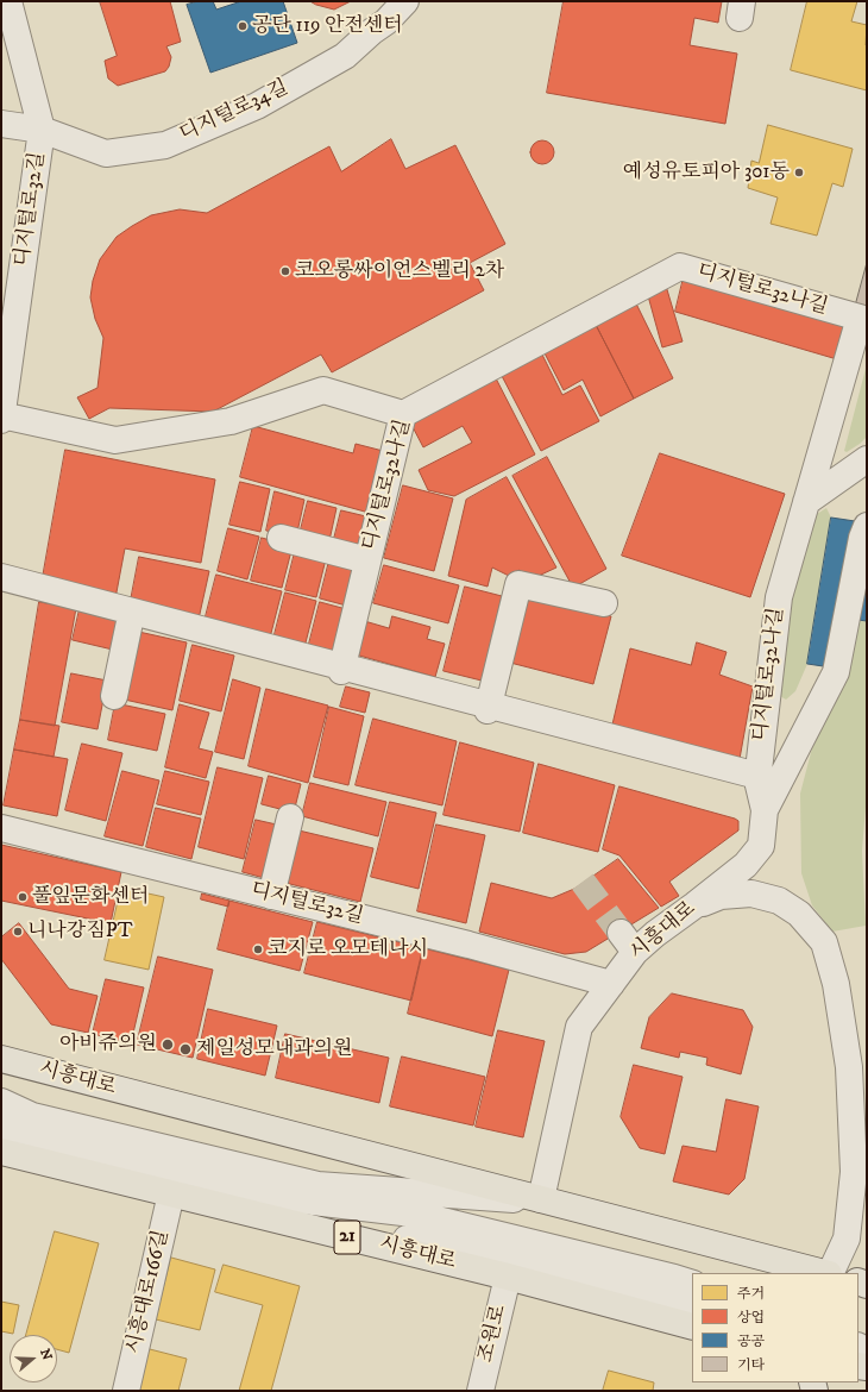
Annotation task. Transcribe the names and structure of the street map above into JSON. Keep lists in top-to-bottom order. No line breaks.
{"streets":{"main road":["시흥대로","21"],"street":["디지털로34길","디지털로32길","디지털로32나길","시흥대로166길","조원로"]},"crossings":[["디지털로34길","디지털로32길"],["디지털로32길","시흥대로"],["디지털로32나길","시흥대로"],["시흥대로","시흥대로166길"],["시흥대로","조원로"]],"places":["공단 119 안전센터","예성유토피아 301동","코오롱싸이언스벨리 2차","풀잎문화센터","니나강짐PT","코지로 오모테나시","아비쥬의원","제일성모내과의원"],"legend":["주거","상업","공공","기타"],"north":"right"}
